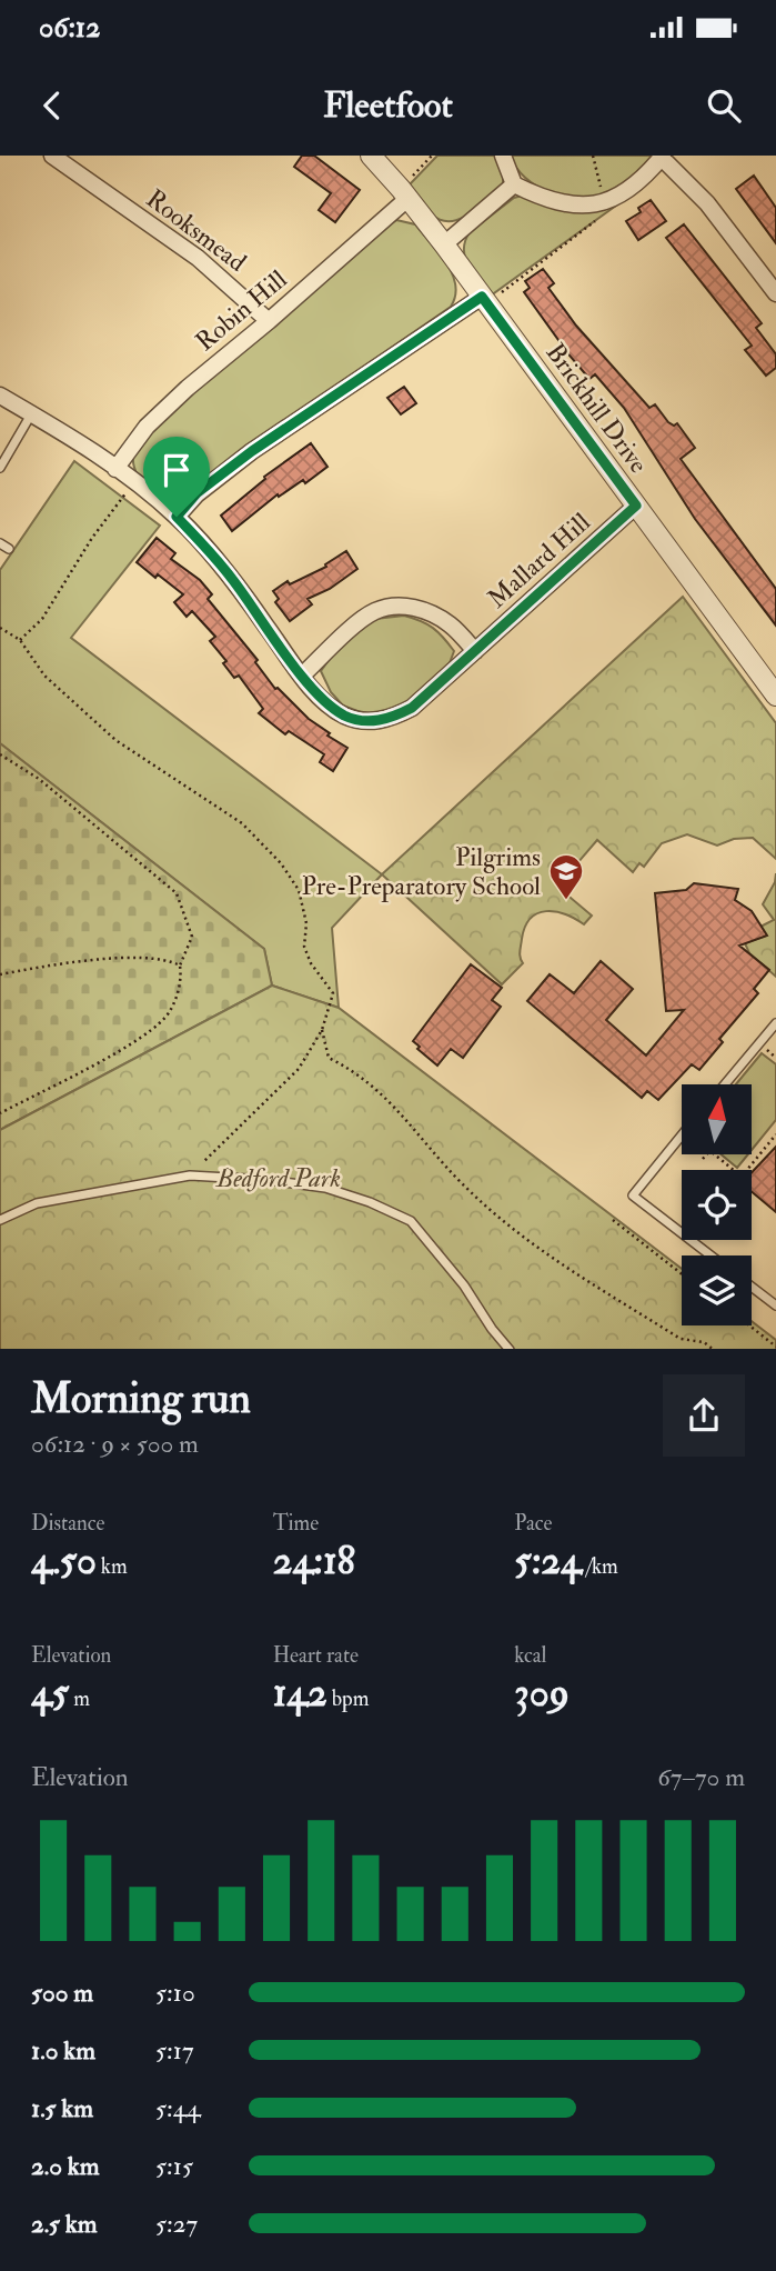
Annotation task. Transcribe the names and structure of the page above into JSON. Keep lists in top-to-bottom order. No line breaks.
{"streets":{"street":["Rooksmead","Robin Hill","Brickhill Drive","Mallard Hill"]},"crossings":[["Rooksmead","Robin Hill"],["Robin Hill","Brickhill Drive"],["Robin Hill","Mallard Hill"],["Brickhill Drive","Mallard Hill"]],"parks":["Bedford Park"],"places":{"school or university":["Pilgrims Pre-Preparatory School"]},"north":"top","page":{"status":"06:12","header":"Fleetfoot","heading":["Morning run","06:12 · 9 × 500 m"],"stats":[["Distance","4.50 km"],["Time","24:18"],["Pace","5:24 /km"],["Elevation","45 m"],["Heart rate","142 bpm"],["kcal","309"]],"chart":["Elevation","67–70 m"],"list":[{"name":"500 m","note":"5:10"},{"name":"1.0 km","note":"5:17"},{"name":"1.5 km","note":"5:44"},{"name":"2.0 km","note":"5:15"},{"name":"2.5 km","note":"5:27"}]}}
